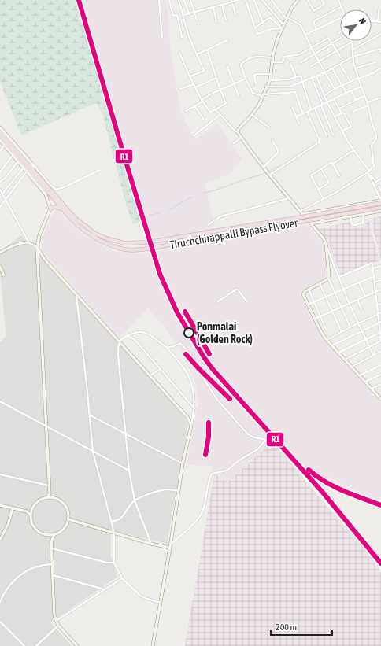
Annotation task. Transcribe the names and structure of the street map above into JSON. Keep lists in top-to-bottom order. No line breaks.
{"streets":{"highway":["Tiruchchirappalli Bypass Flyover"]},"places":["Ponmalai (Golden Rock)"],"lines":["transit line R1"],"scale_bar":"200 m","north":"top right"}
